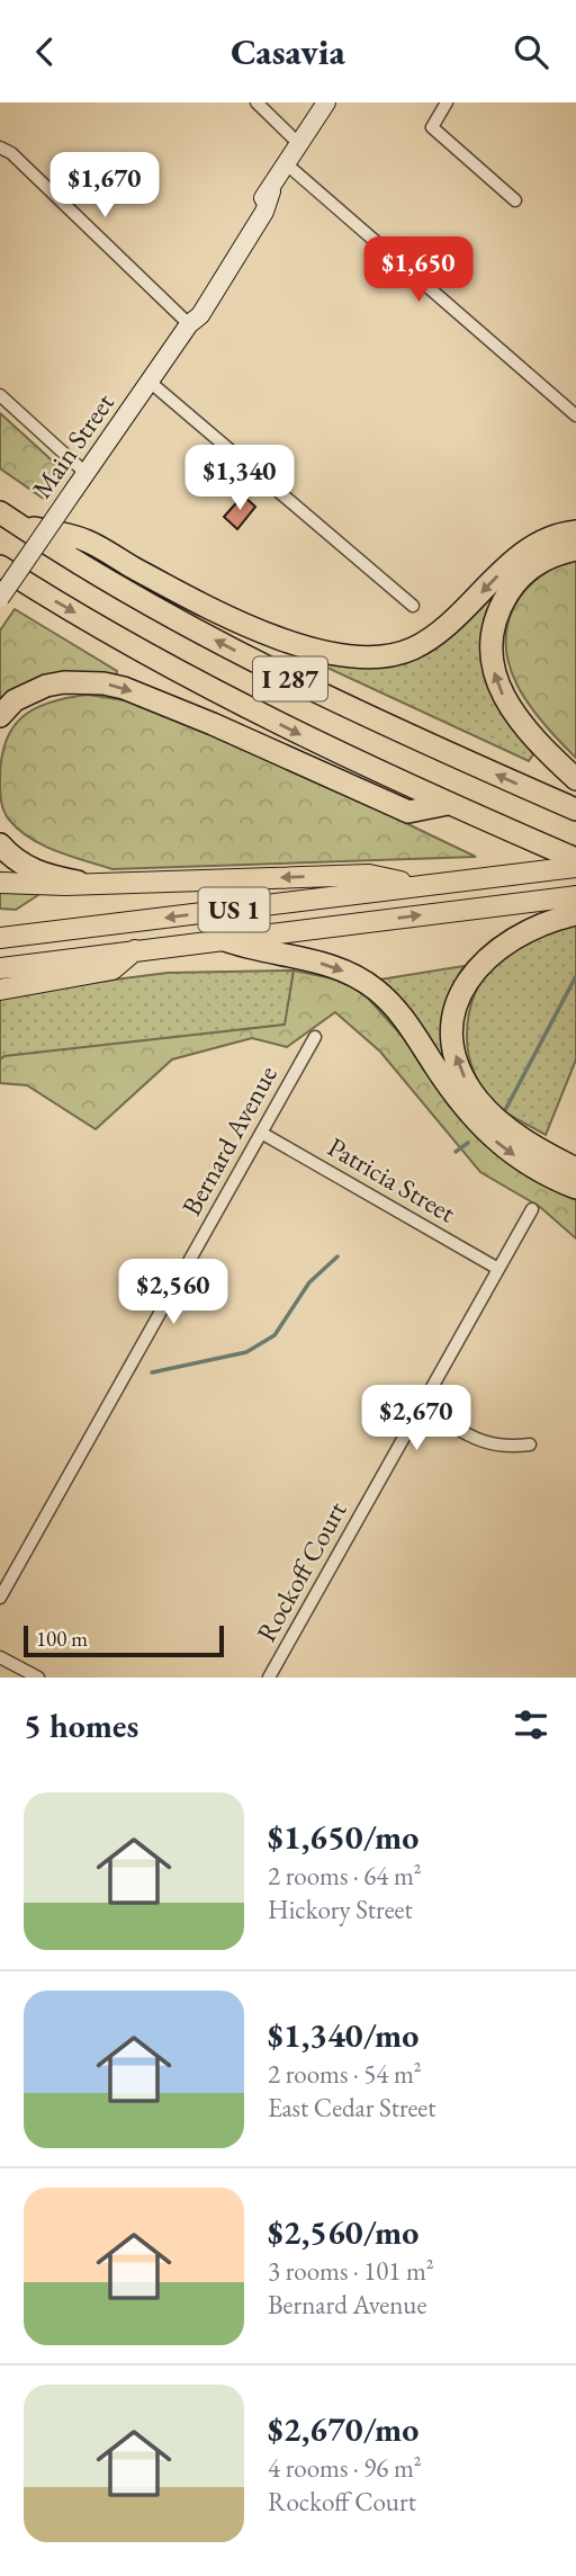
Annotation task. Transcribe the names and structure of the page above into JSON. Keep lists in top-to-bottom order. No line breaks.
{"streets":{"highway":["I 287","US 1"],"main road":["Main Street"],"street":["Bernard Avenue","Patricia Street","Rockoff Court"]},"crossings":[["Bernard Avenue","Patricia Street"],["Patricia Street","Rockoff Court"]],"scale_bar":"100 m","page":{"header":"Casavia","price":["$1,670","$1,650","$1,340","$2,560","$2,670"],"scale":"100 m","heading":"5 homes","list":[{"name":"$1,650/mo","note":"2 rooms · 64 m² · Hickory Street"},{"name":"$1,340/mo","note":"2 rooms · 54 m² · East Cedar Street"},{"name":"$2,560/mo","note":"3 rooms · 101 m² · Bernard Avenue"},{"name":"$2,670/mo","note":"4 rooms · 96 m² · Rockoff Court"}]}}
